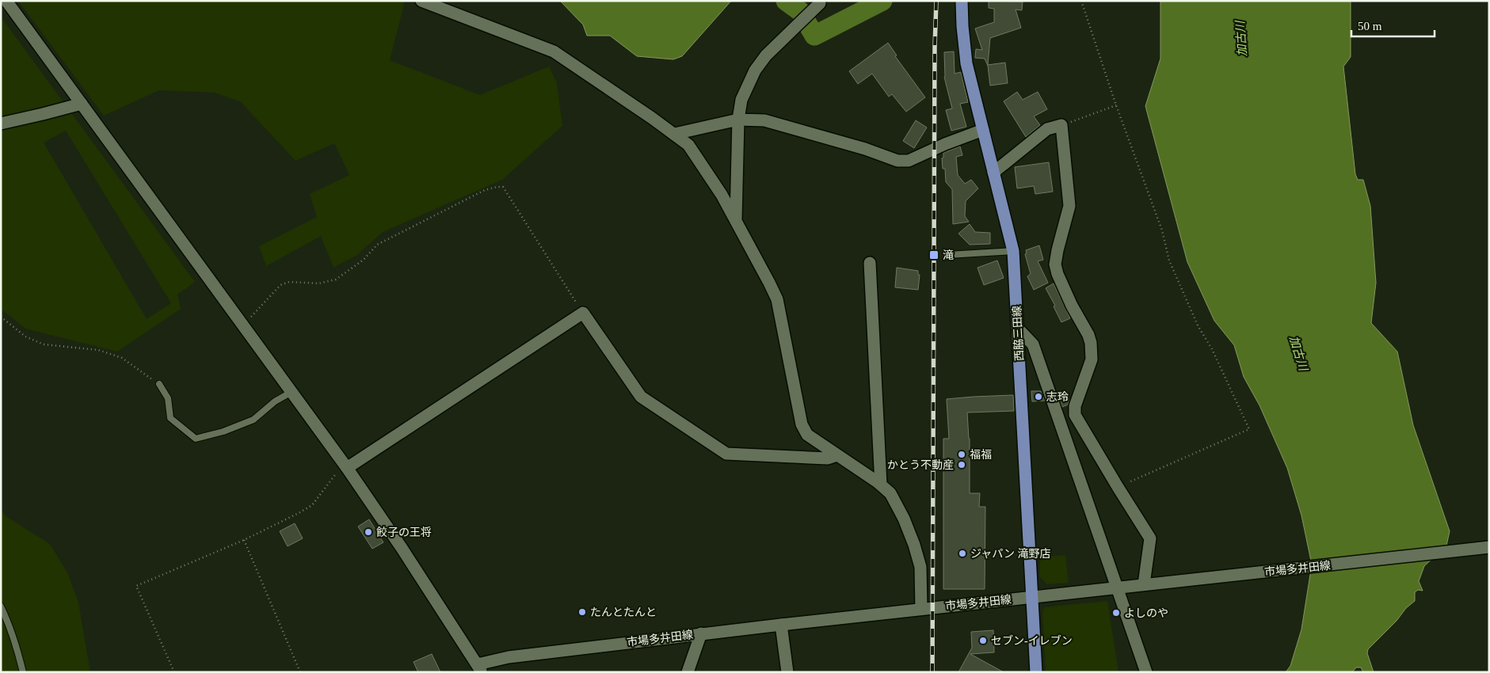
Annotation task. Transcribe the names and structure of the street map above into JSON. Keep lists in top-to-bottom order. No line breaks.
{"streets":{"main road":["西脇三田線"],"street":["市場多井田線"]},"crossings":[["西脇三田線","市場多井田線"]],"water":["加古川"],"places":{"transit":["滝"],"other":["志玲","福福","かとう不動産","餃子の王将","ジャパン 滝野店","たんとたんと","よしのや","セブン-イレブン"]},"scale_bar":"50 m"}
